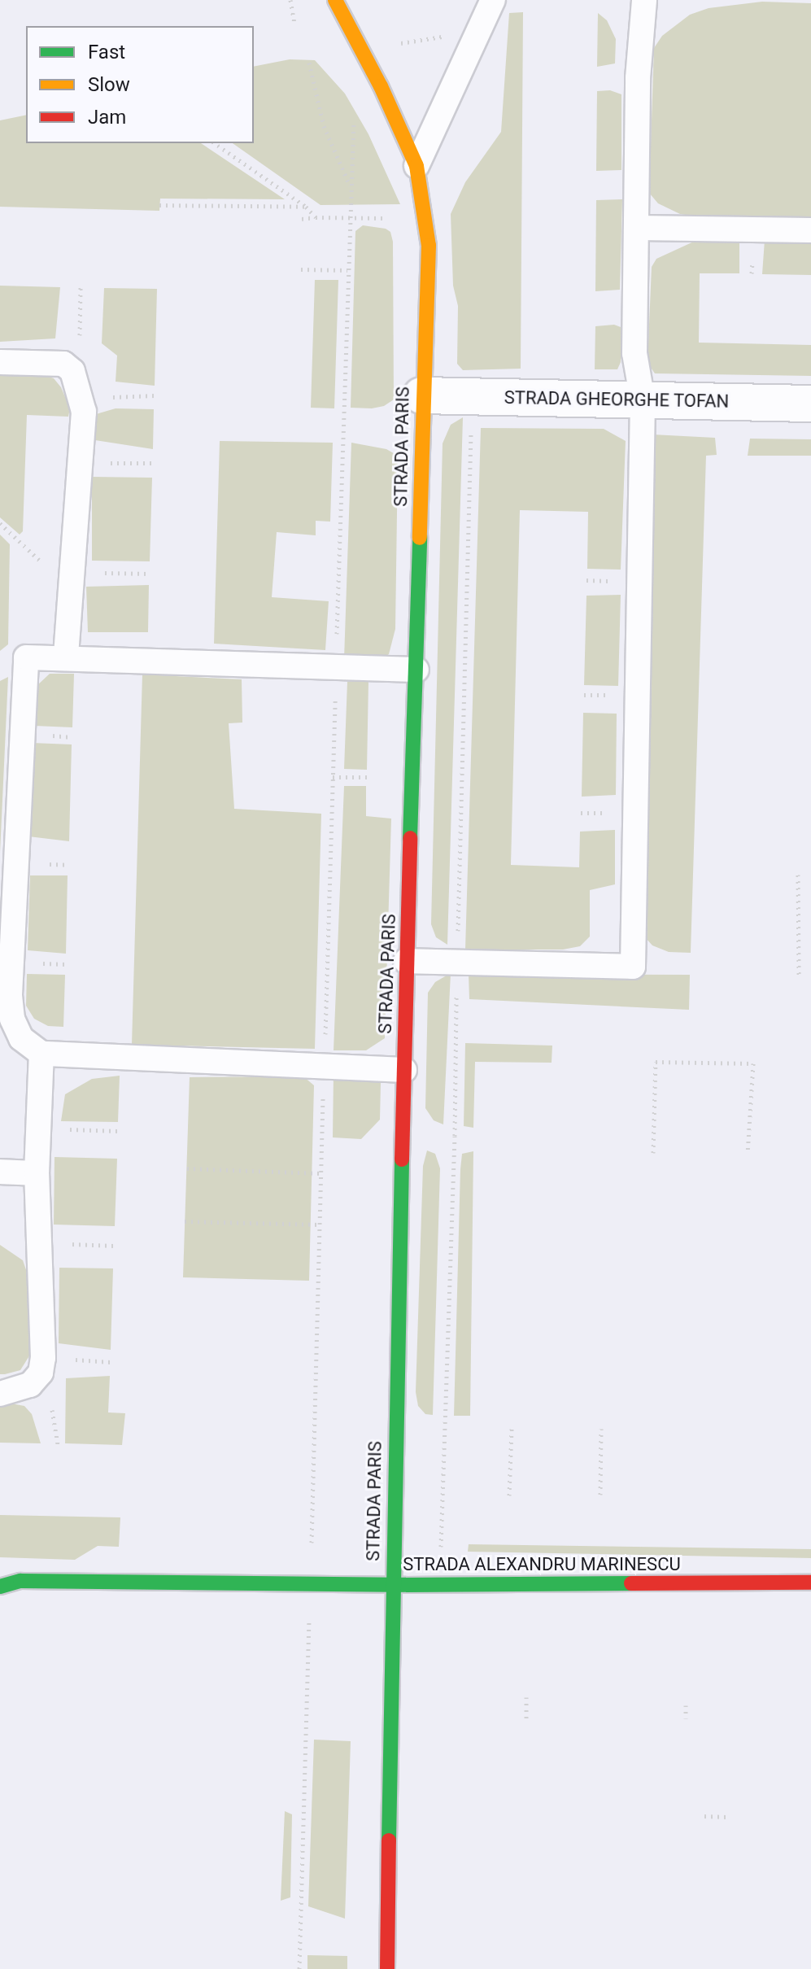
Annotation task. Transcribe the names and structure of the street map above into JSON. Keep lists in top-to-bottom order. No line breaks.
{"streets":{"street":["STRADA GHEORGHE TOFAN","STRADA PARIS","STRADA ALEXANDRU MARINESCU"]},"crossings":[["STRADA GHEORGHE TOFAN","STRADA PARIS"],["STRADA PARIS","STRADA ALEXANDRU MARINESCU"]],"legend":["Fast","Slow","Jam"]}
